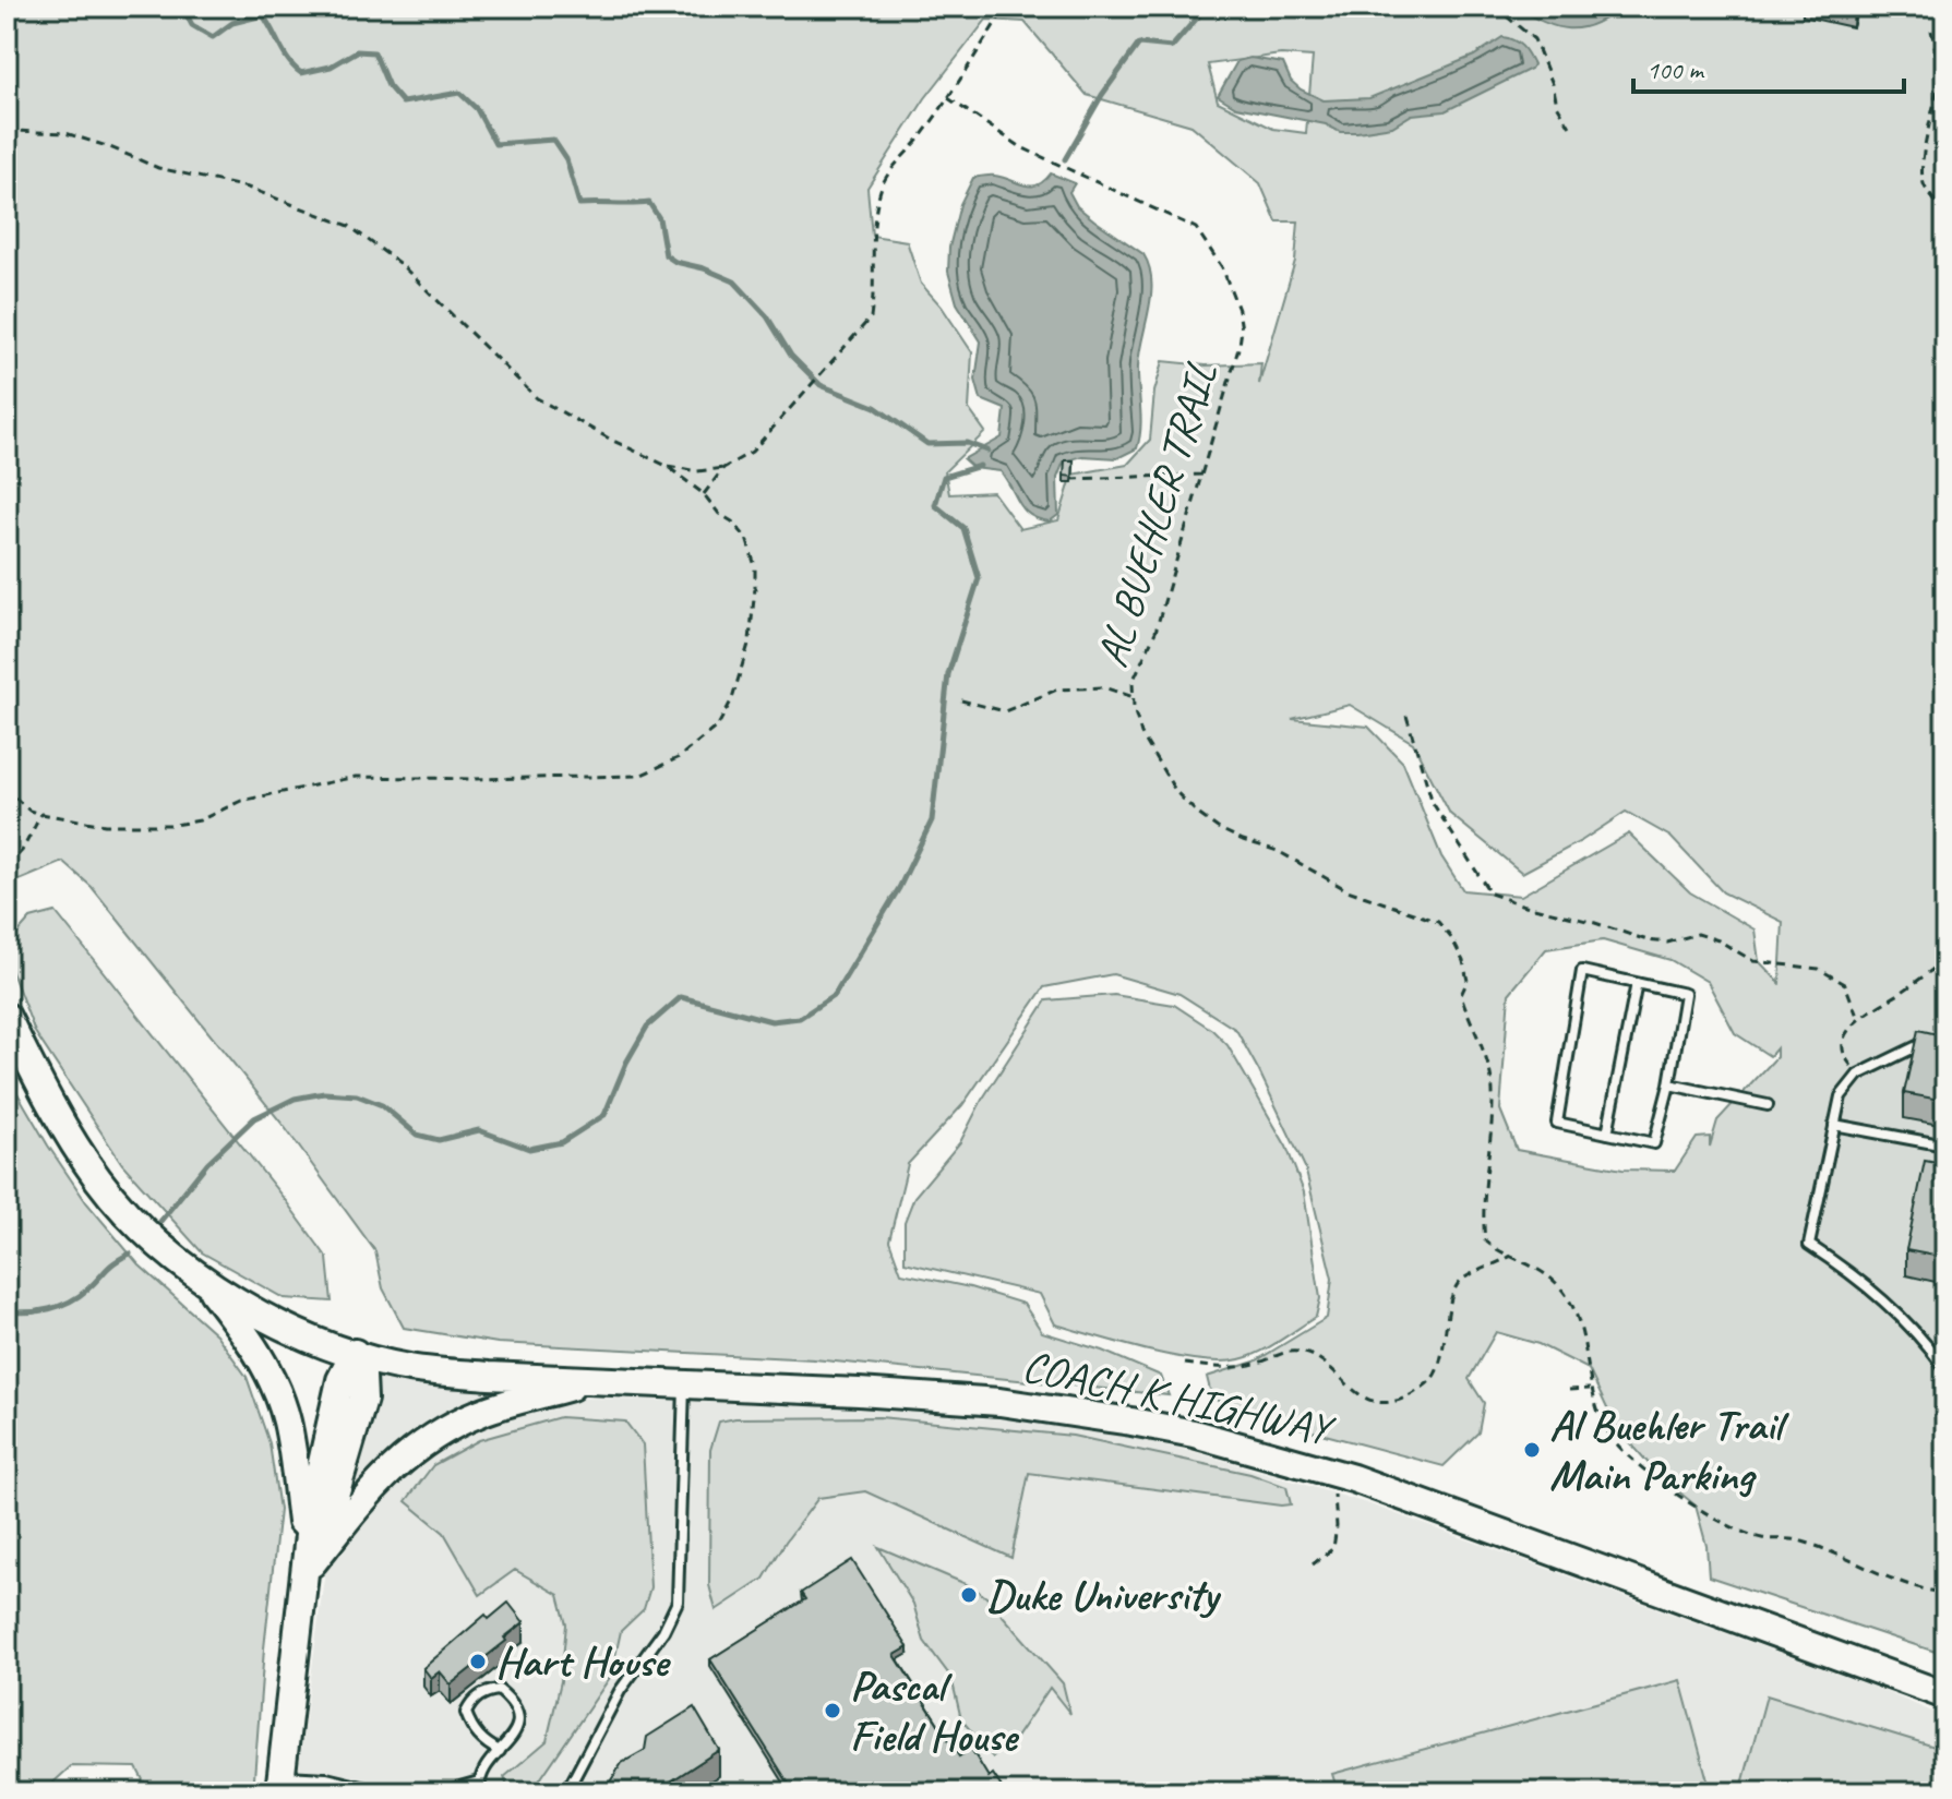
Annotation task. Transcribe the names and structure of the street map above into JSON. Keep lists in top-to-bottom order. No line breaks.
{"streets":{"main road":["COACH K HIGHWAY"],"path":["AL BUEHLER TRAIL"]},"places":["Al Buehler Trail Main Parking","Duke University","Hart House","Pascal Field House"],"scale_bar":"100 m"}
